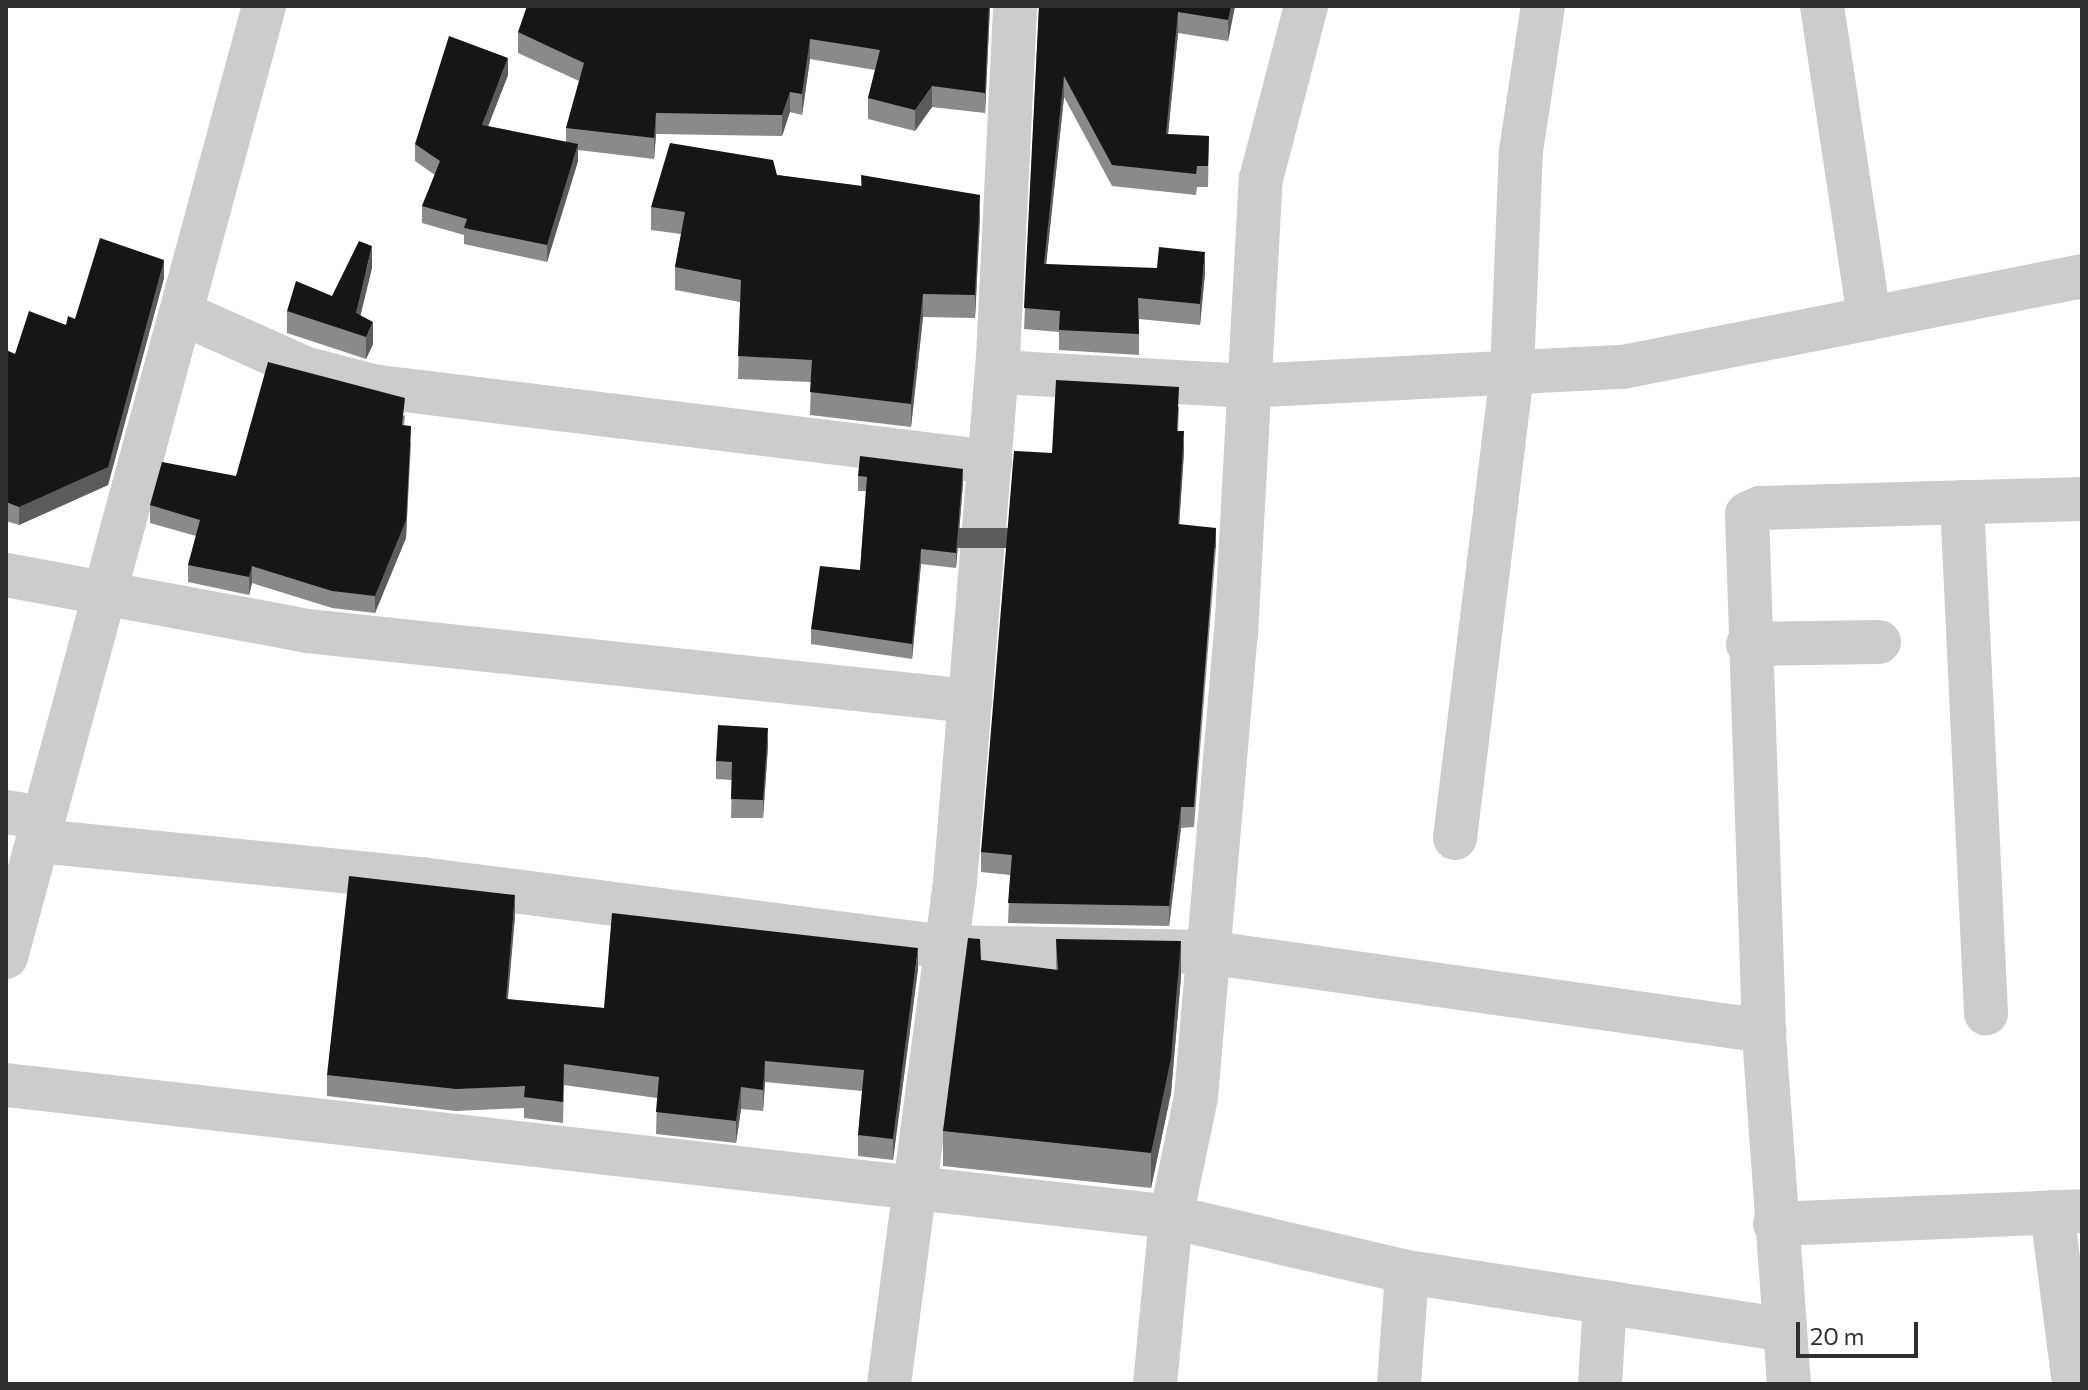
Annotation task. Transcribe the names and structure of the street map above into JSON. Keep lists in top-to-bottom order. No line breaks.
{"scale_bar":"20 m"}
